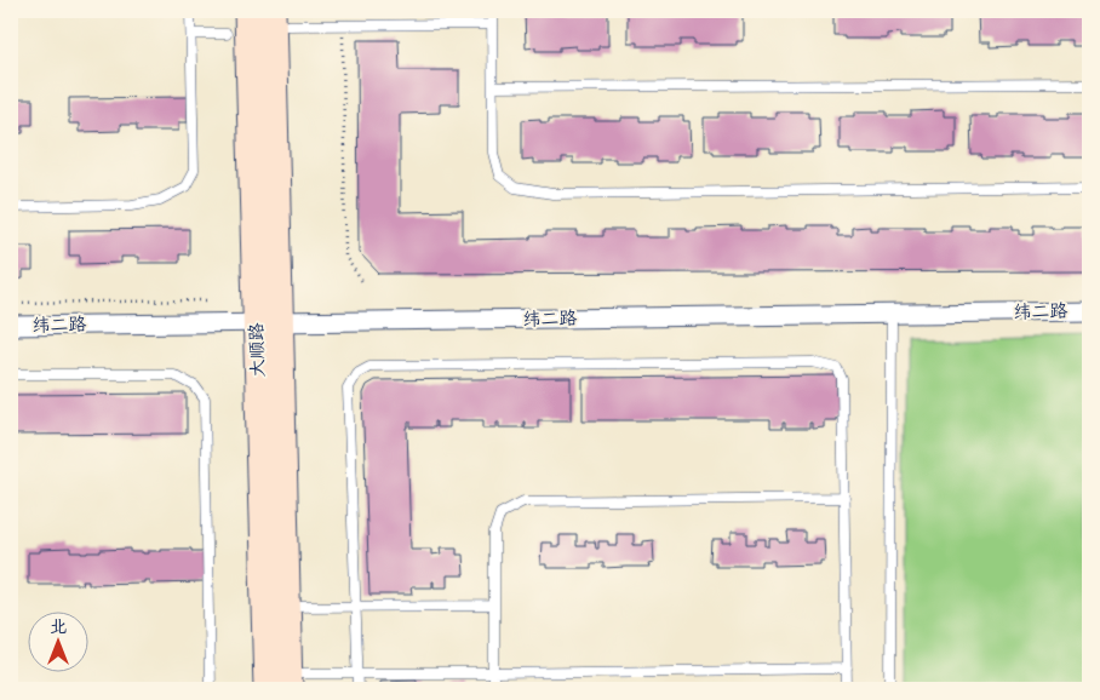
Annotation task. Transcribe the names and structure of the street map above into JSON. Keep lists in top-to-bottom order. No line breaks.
{"streets":{"street":["纬二路","大顺路"]},"crossings":[["纬二路","大顺路"]],"north":"top"}
